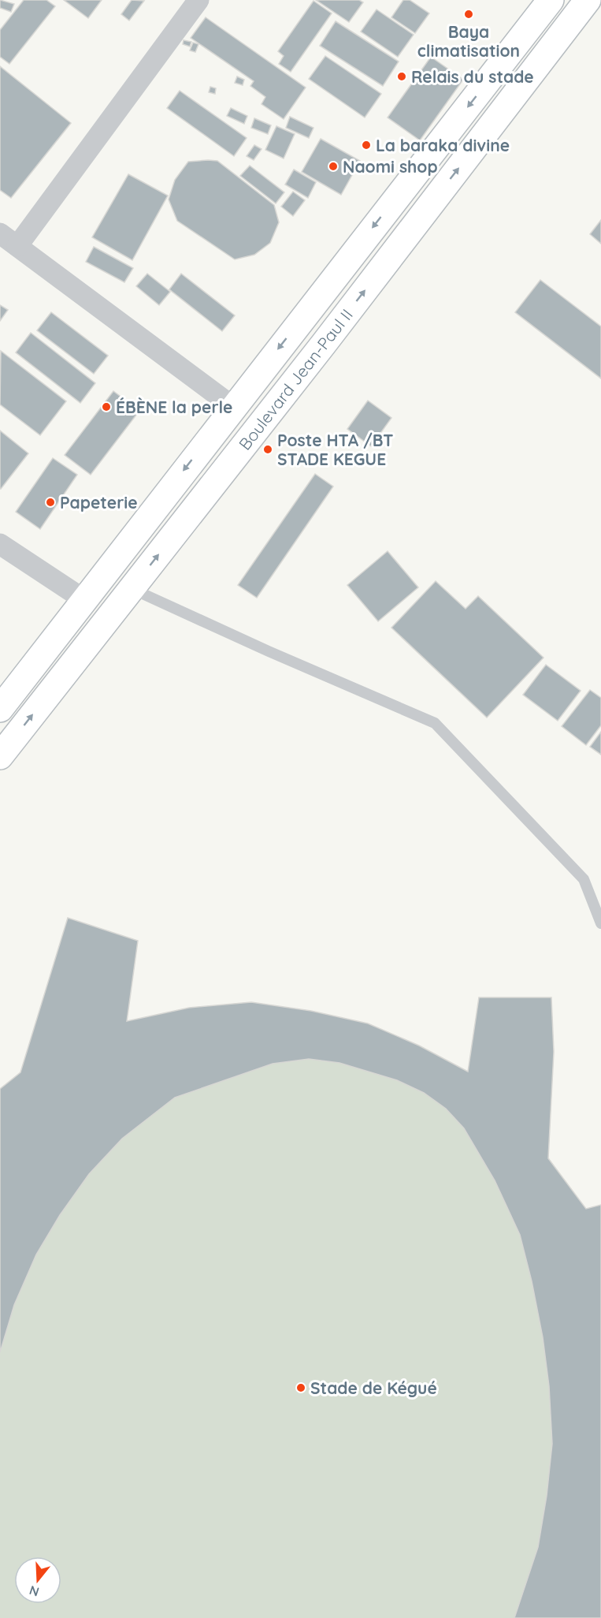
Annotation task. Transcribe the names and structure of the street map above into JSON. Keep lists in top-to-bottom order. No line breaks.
{"streets":{"main road":["Boulevard Jean-Paul II"]},"places":["Baya climatisation","Relais du stade","La baraka divine","Naomi shop","ÉBÈNE la perle","Poste HTA /BT STADE KEGUE","Papeterie","Stade de Kégué"],"north":"bottom"}
